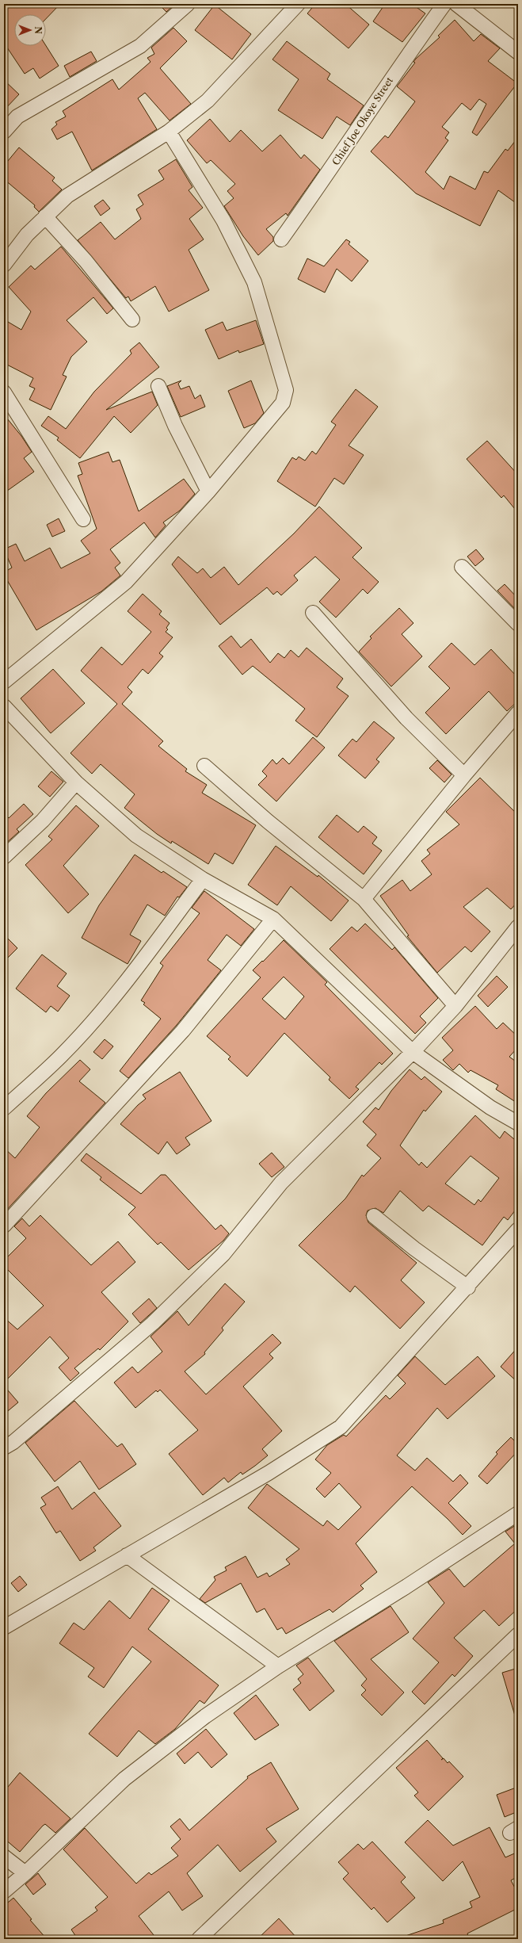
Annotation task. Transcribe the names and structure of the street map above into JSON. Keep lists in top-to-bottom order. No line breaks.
{"streets":{"street":["Chief Joe Okoye Street"]},"north":"right"}
